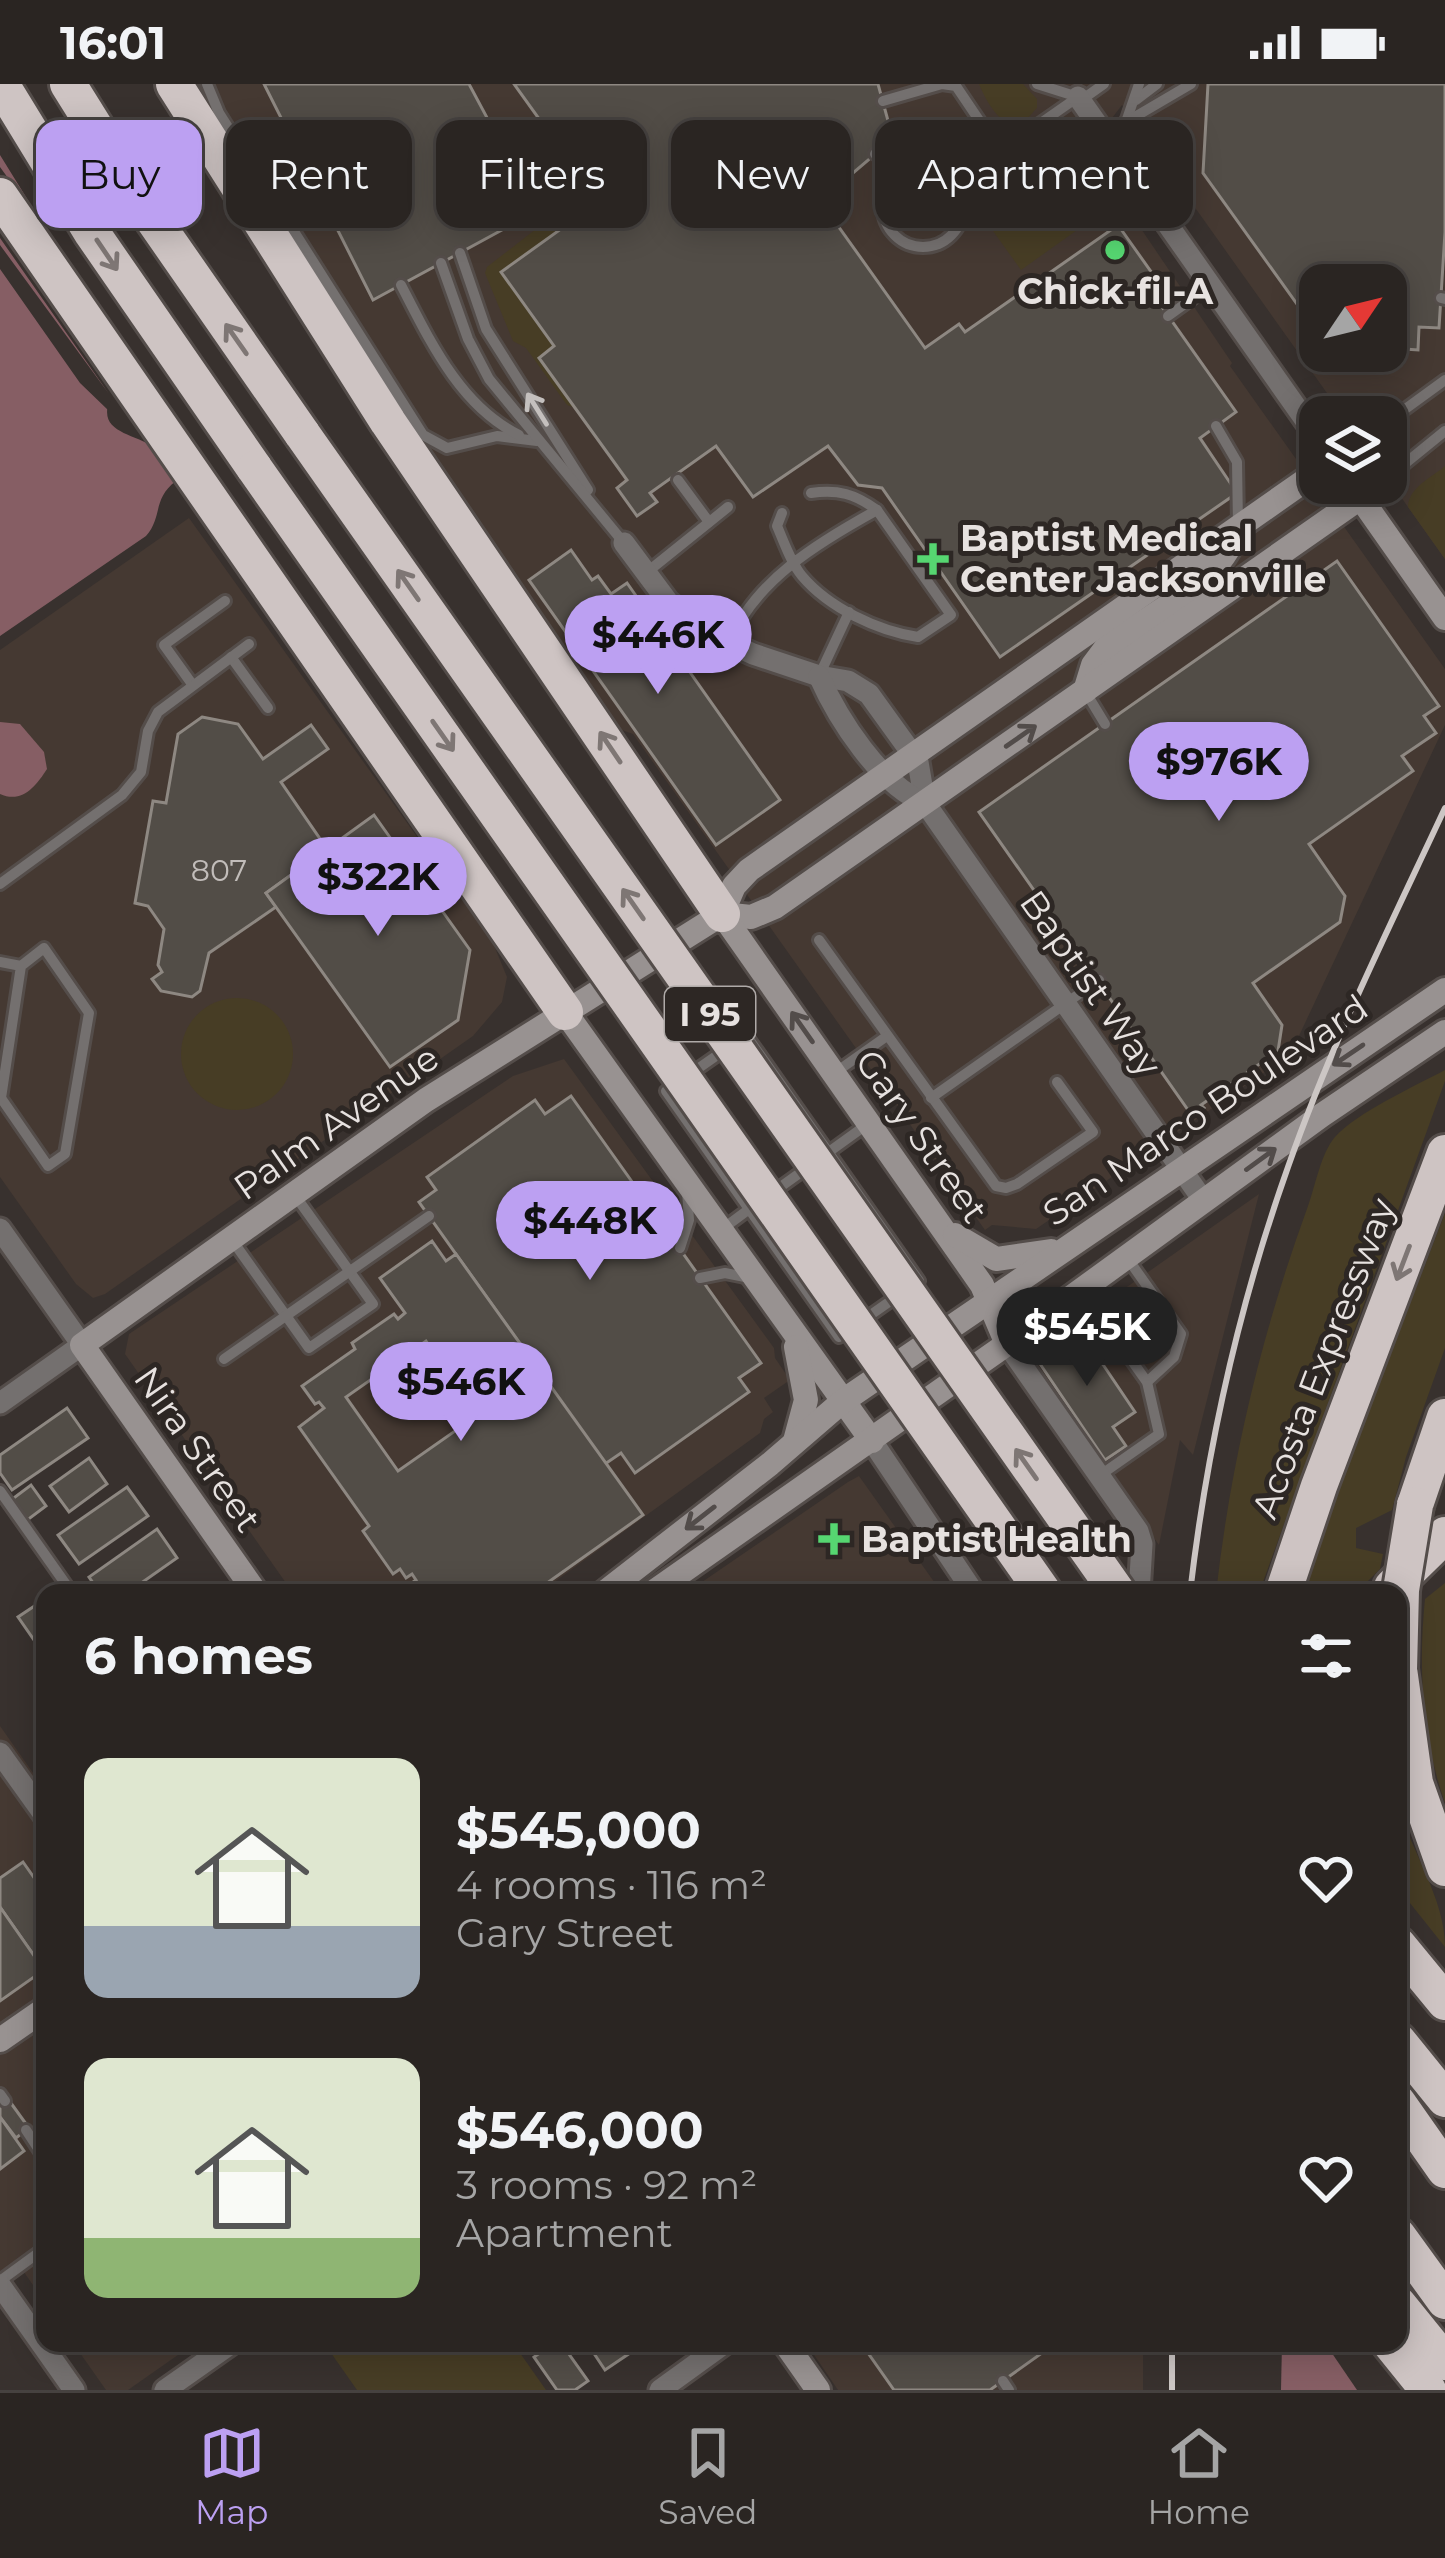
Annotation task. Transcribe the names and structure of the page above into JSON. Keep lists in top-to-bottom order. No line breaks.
{"streets":{"highway":["I 95","Acosta Expressway"],"main road":["San Marco Boulevard","Palm Avenue","Gary Street","Nira Street"],"street":["Baptist Way"]},"crossings":[["Baptist Way","San Marco Boulevard"],["Baptist Way","Palm Avenue"],["San Marco Boulevard","Gary Street"],["Palm Avenue","Gary Street"],["Palm Avenue","Nira Street"]],"places":{"other":["Chick-fil-A"],"health":["Baptist Medical Center Jacksonville","Baptist Health"]},"house_numbers":["807"],"north":"top right","page":{"status":"16:01","chip":["Buy","Rent","Filters","New","Apartment"],"price":["$446K","$976K","$322K","$448K","$545K","$546K"],"heading":"6 homes","list":[{"name":"$545,000","note":"4 rooms · 116 m² · Gary Street"},{"name":"$546,000","note":"3 rooms · 92 m² · Apartment"}],"tabs":["Map","Saved","Home"]}}
